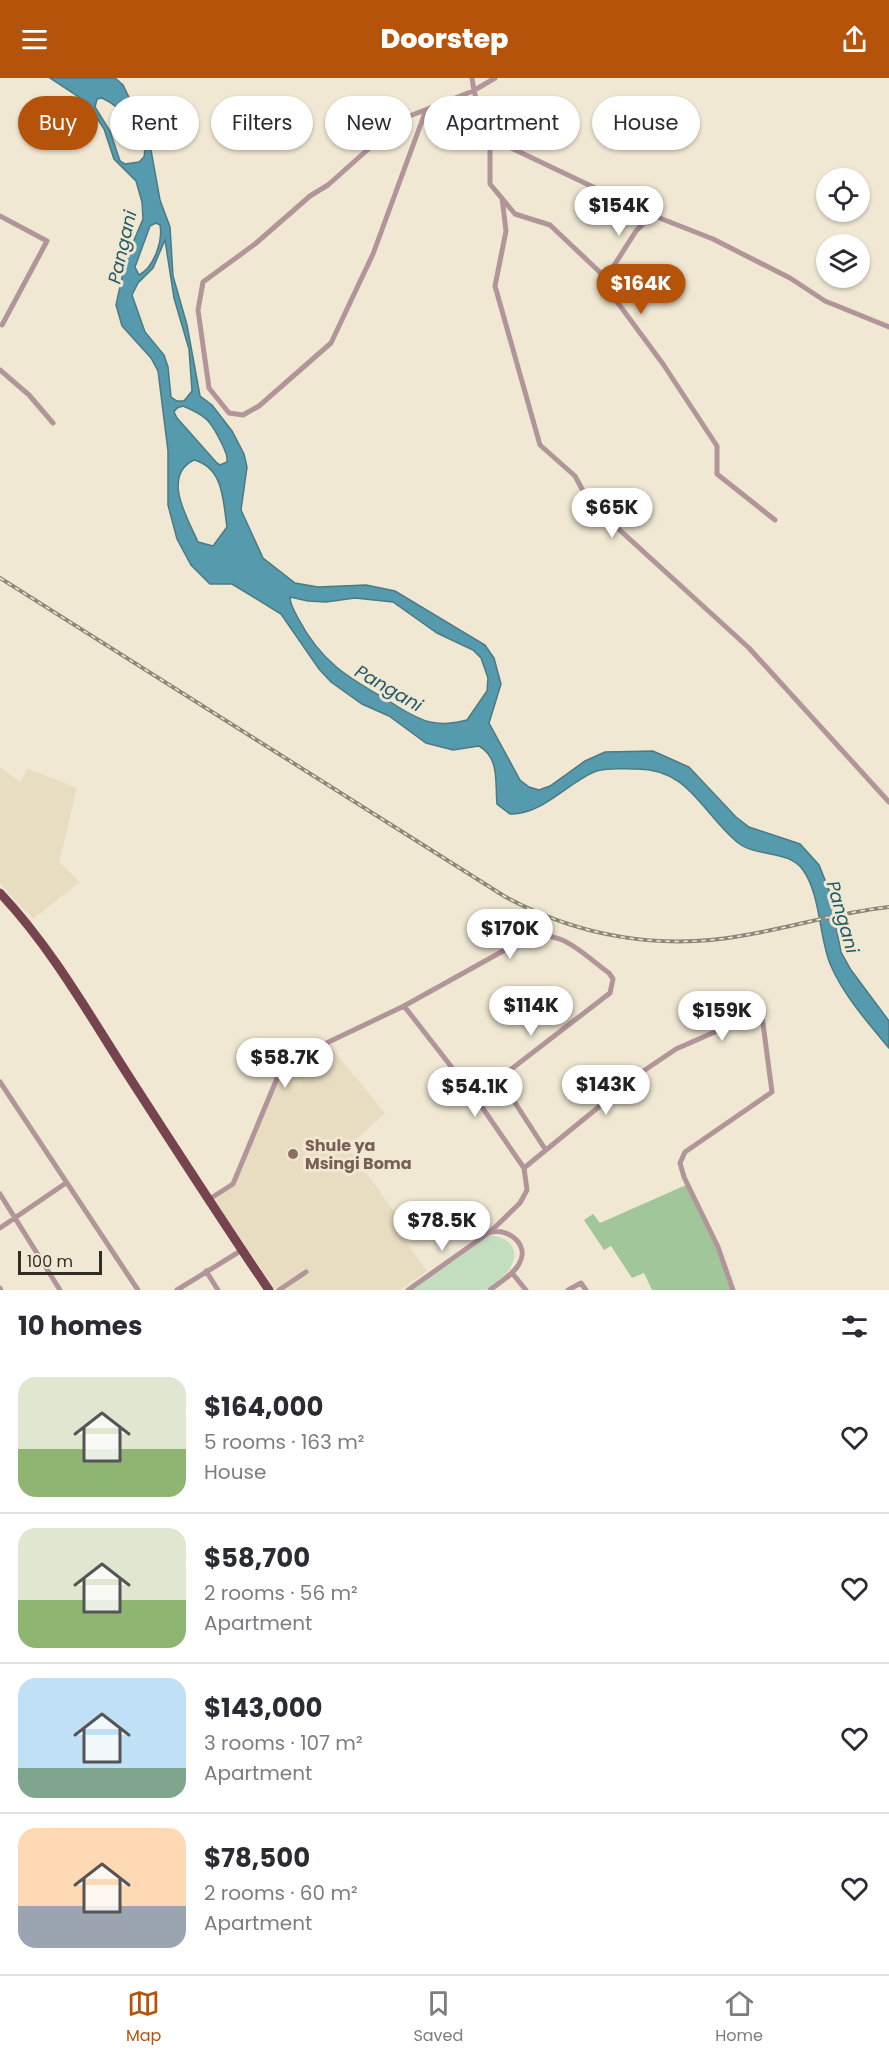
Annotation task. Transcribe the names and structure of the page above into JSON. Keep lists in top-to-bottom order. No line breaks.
{"water":["Pangani"],"places":["Shule ya Msingi Boma"],"scale_bar":"100 m","page":{"header":"Doorstep","chip":["Buy","Rent","Filters","New","Apartment","House"],"price":["$154K","$164K","$65K","$170K","$114K","$159K","$58.7K","$143K","$54.1K","$78.5K"],"scale":"100 m","heading":"10 homes","list":[{"name":"$164,000","note":"5 rooms · 163 m² · House"},{"name":"$58,700","note":"2 rooms · 56 m² · Apartment"},{"name":"$143,000","note":"3 rooms · 107 m² · Apartment"},{"name":"$78,500","note":"2 rooms · 60 m² · Apartment"}],"tabs":["Map","Saved","Home"]}}
